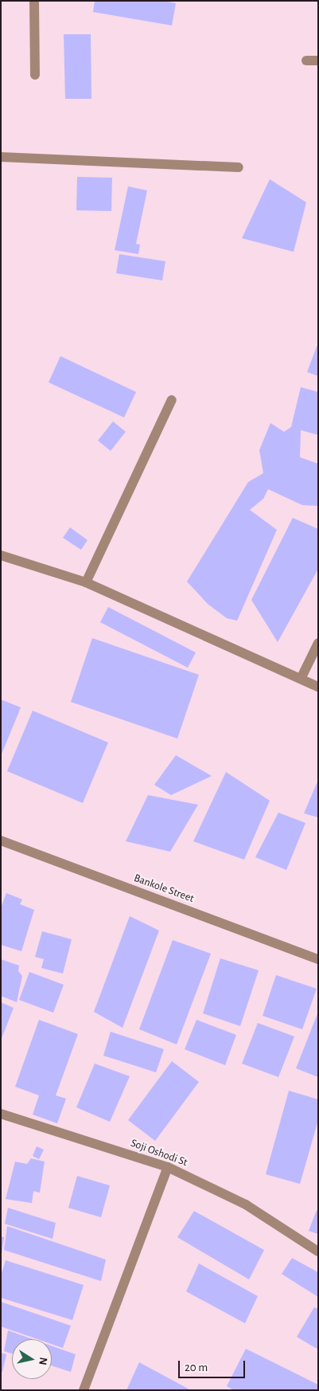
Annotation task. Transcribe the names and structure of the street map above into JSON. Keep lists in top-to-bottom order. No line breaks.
{"streets":{"street":["Bankole Street","Soji Oshodi St"]},"scale_bar":"20 m","north":"right"}
